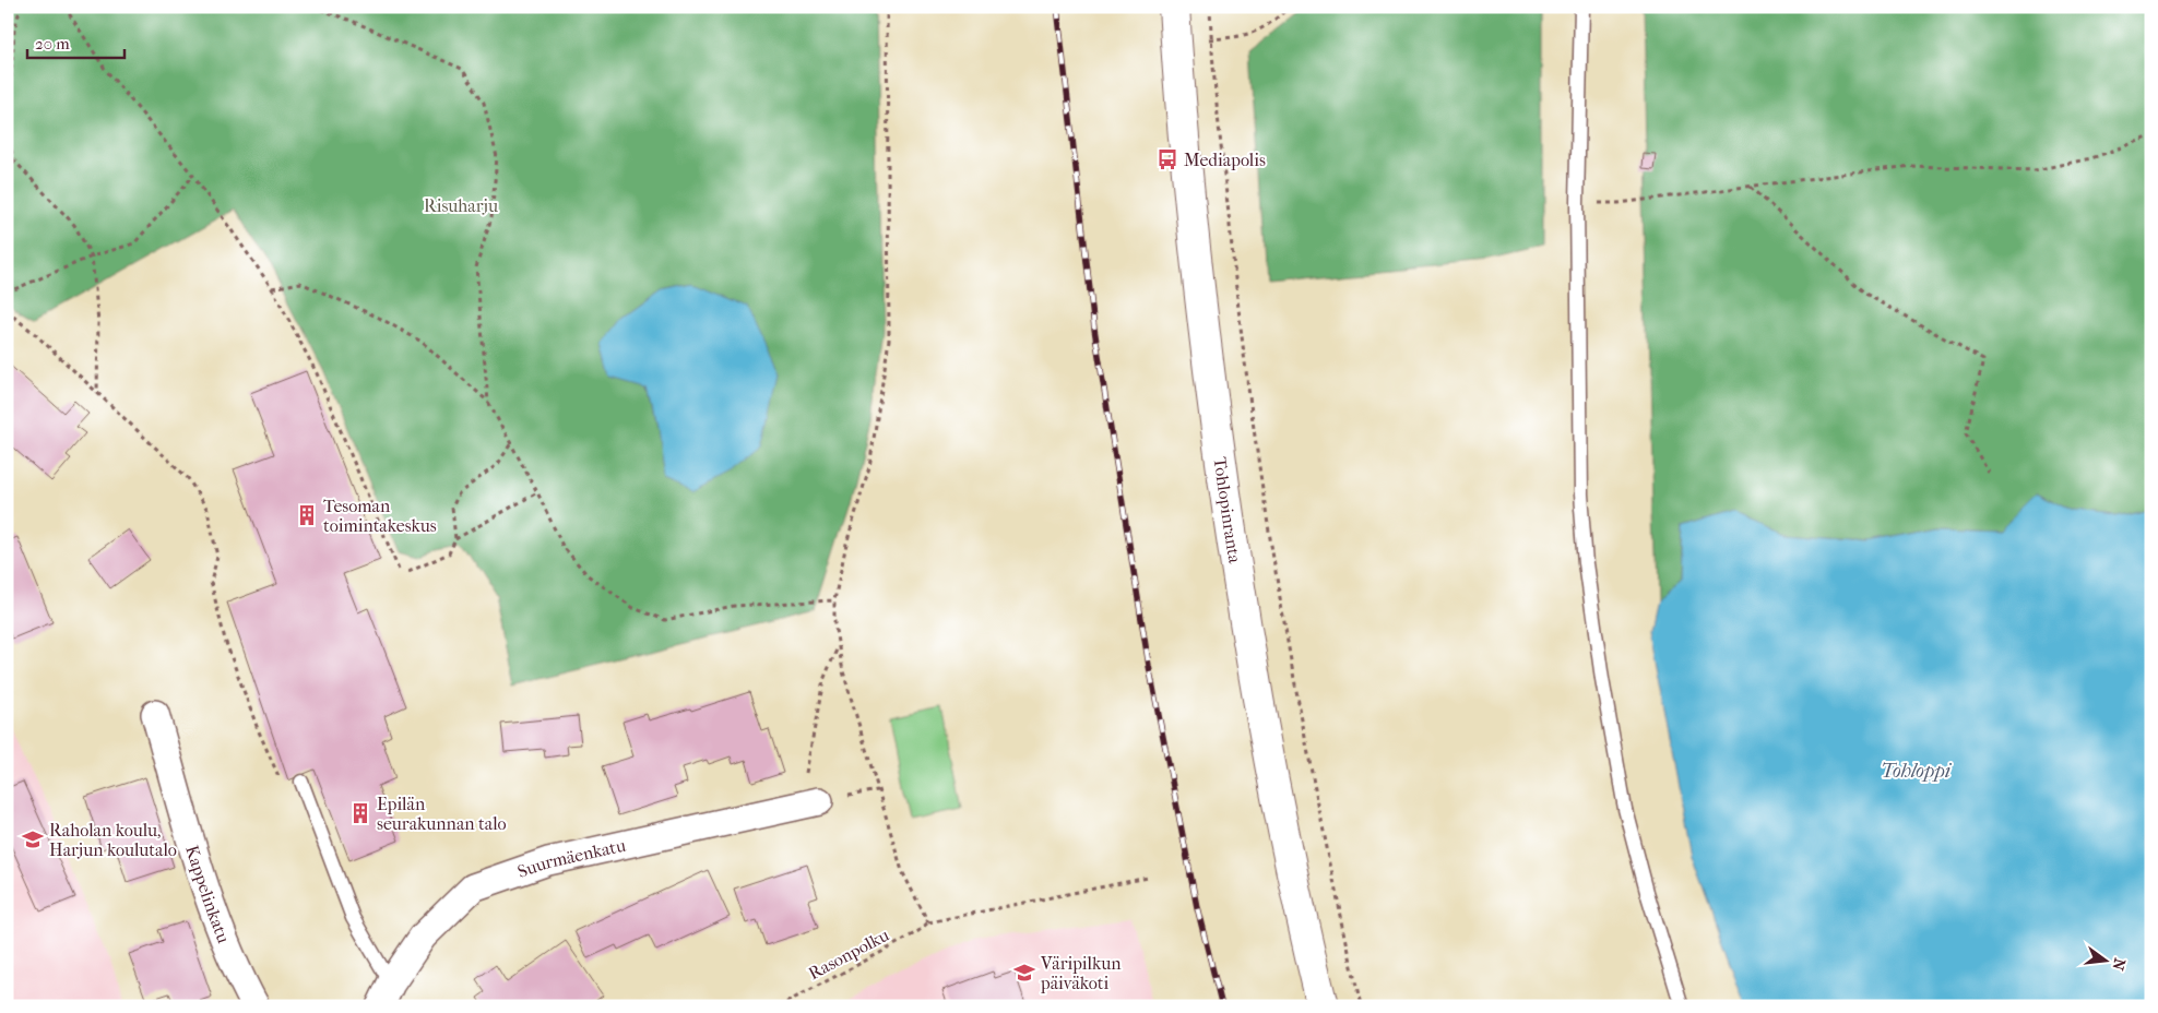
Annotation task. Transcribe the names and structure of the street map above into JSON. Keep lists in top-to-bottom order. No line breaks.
{"streets":{"street":["Tohlopinranta","Suurmäenkatu","Kappelinkatu"],"path":["Rasonpolku"]},"water":["Tohloppi"],"parks":["Risuharju"],"places":{"bus stop":["Mediapolis"],"building":["Tesoman toimintakeskus","Epilän seurakunnan talo"],"school or university":["Raholan koulu, Harjun koulutalo","Väripilkun päiväkoti"]},"scale_bar":"20 m","north":"right"}
